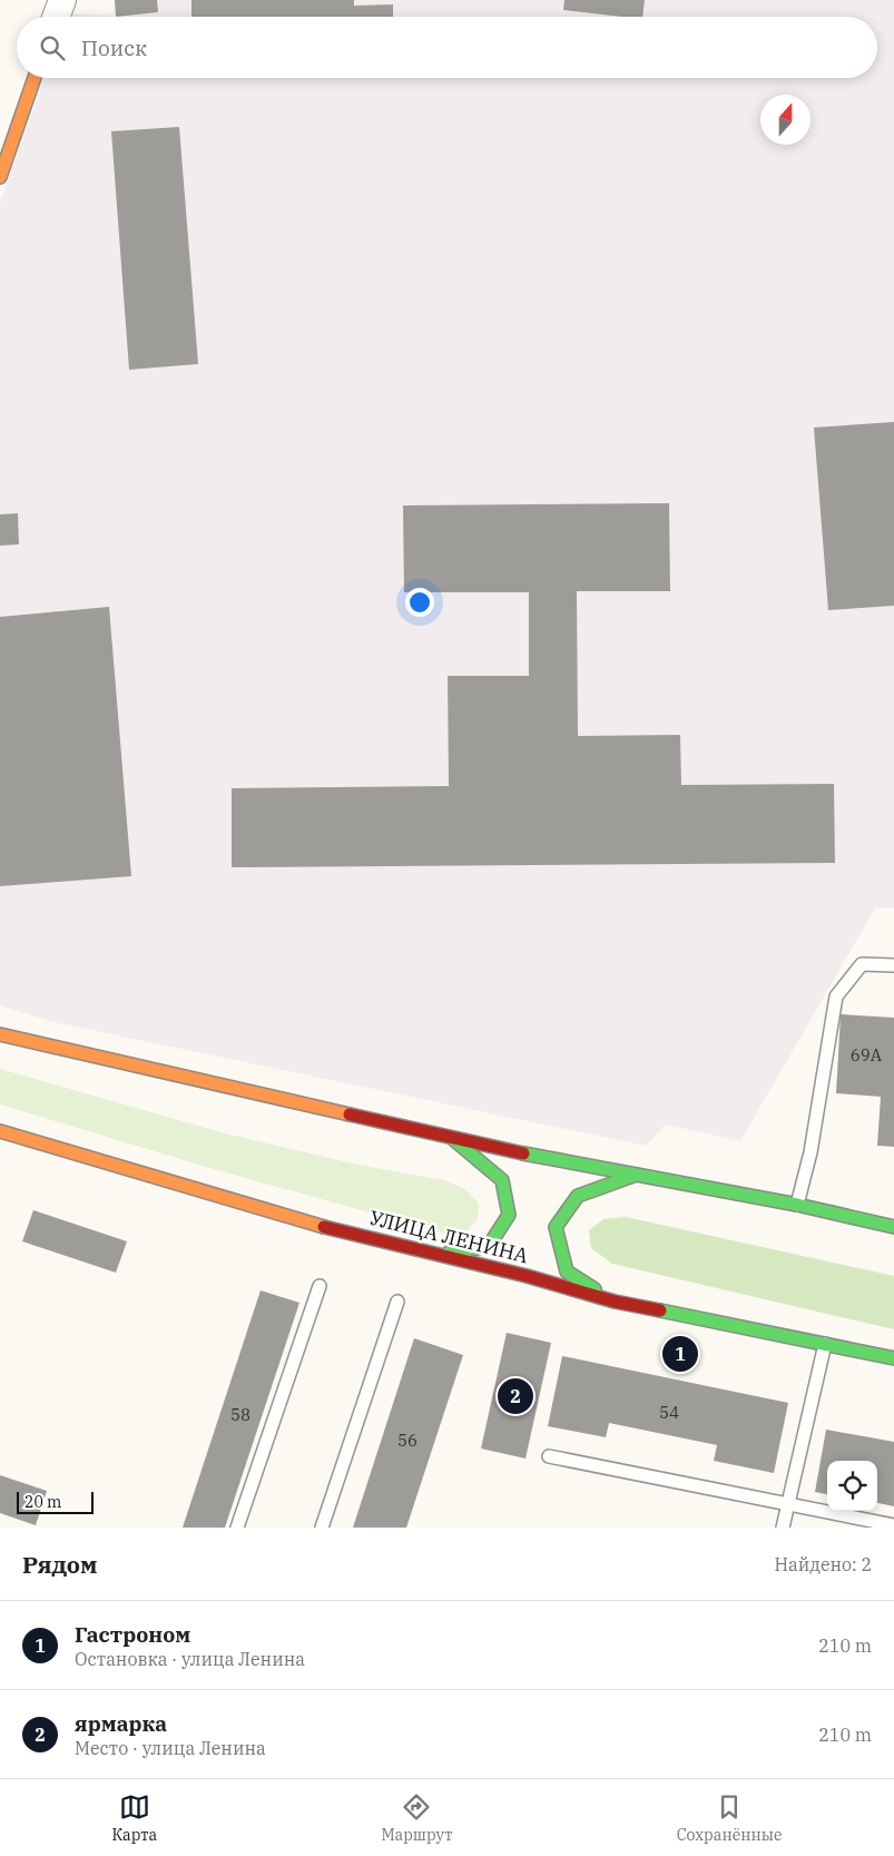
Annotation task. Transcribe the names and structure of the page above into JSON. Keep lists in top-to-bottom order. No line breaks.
{"streets":{"main road":["УЛИЦА ЛЕНИНА"]},"house_numbers":["69А","54","58","56"],"scale_bar":"20 m","north":"top","page":{"search":"Поиск","pins":["1","2"],"scale":"20 m","heading":["Рядом","Найдено: 2"],"list":[{"mark":"1","name":"Гастроном","note":"Остановка · улица Ленина","value":"210 m"},{"mark":"2","name":"ярмарка","note":"Место · улица Ленина","value":"210 m"}],"nav":["Карта","Маршрут","Сохранённые"]}}
